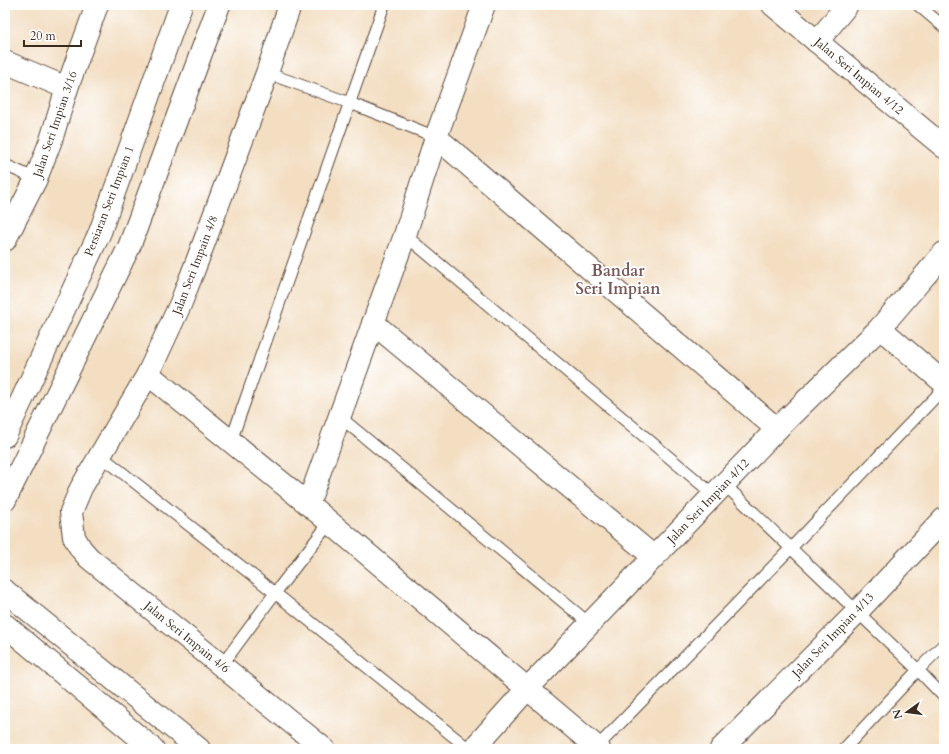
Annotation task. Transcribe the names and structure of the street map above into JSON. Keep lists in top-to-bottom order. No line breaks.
{"streets":{"street":["Jalan Seri Impian 4/12","Jalan Seri Impian 3/16","Persiaran Seri Impian 1","Jalan Seri Impain 4/8","Jalan Seri Impian 4/13","Jalan Seri Impain 4/6"]},"crossings":[["Jalan Seri Impain 4/8","Jalan Seri Impain 4/6"]],"districts":["Bandar Seri Impian"],"scale_bar":"20 m","north":"left"}
